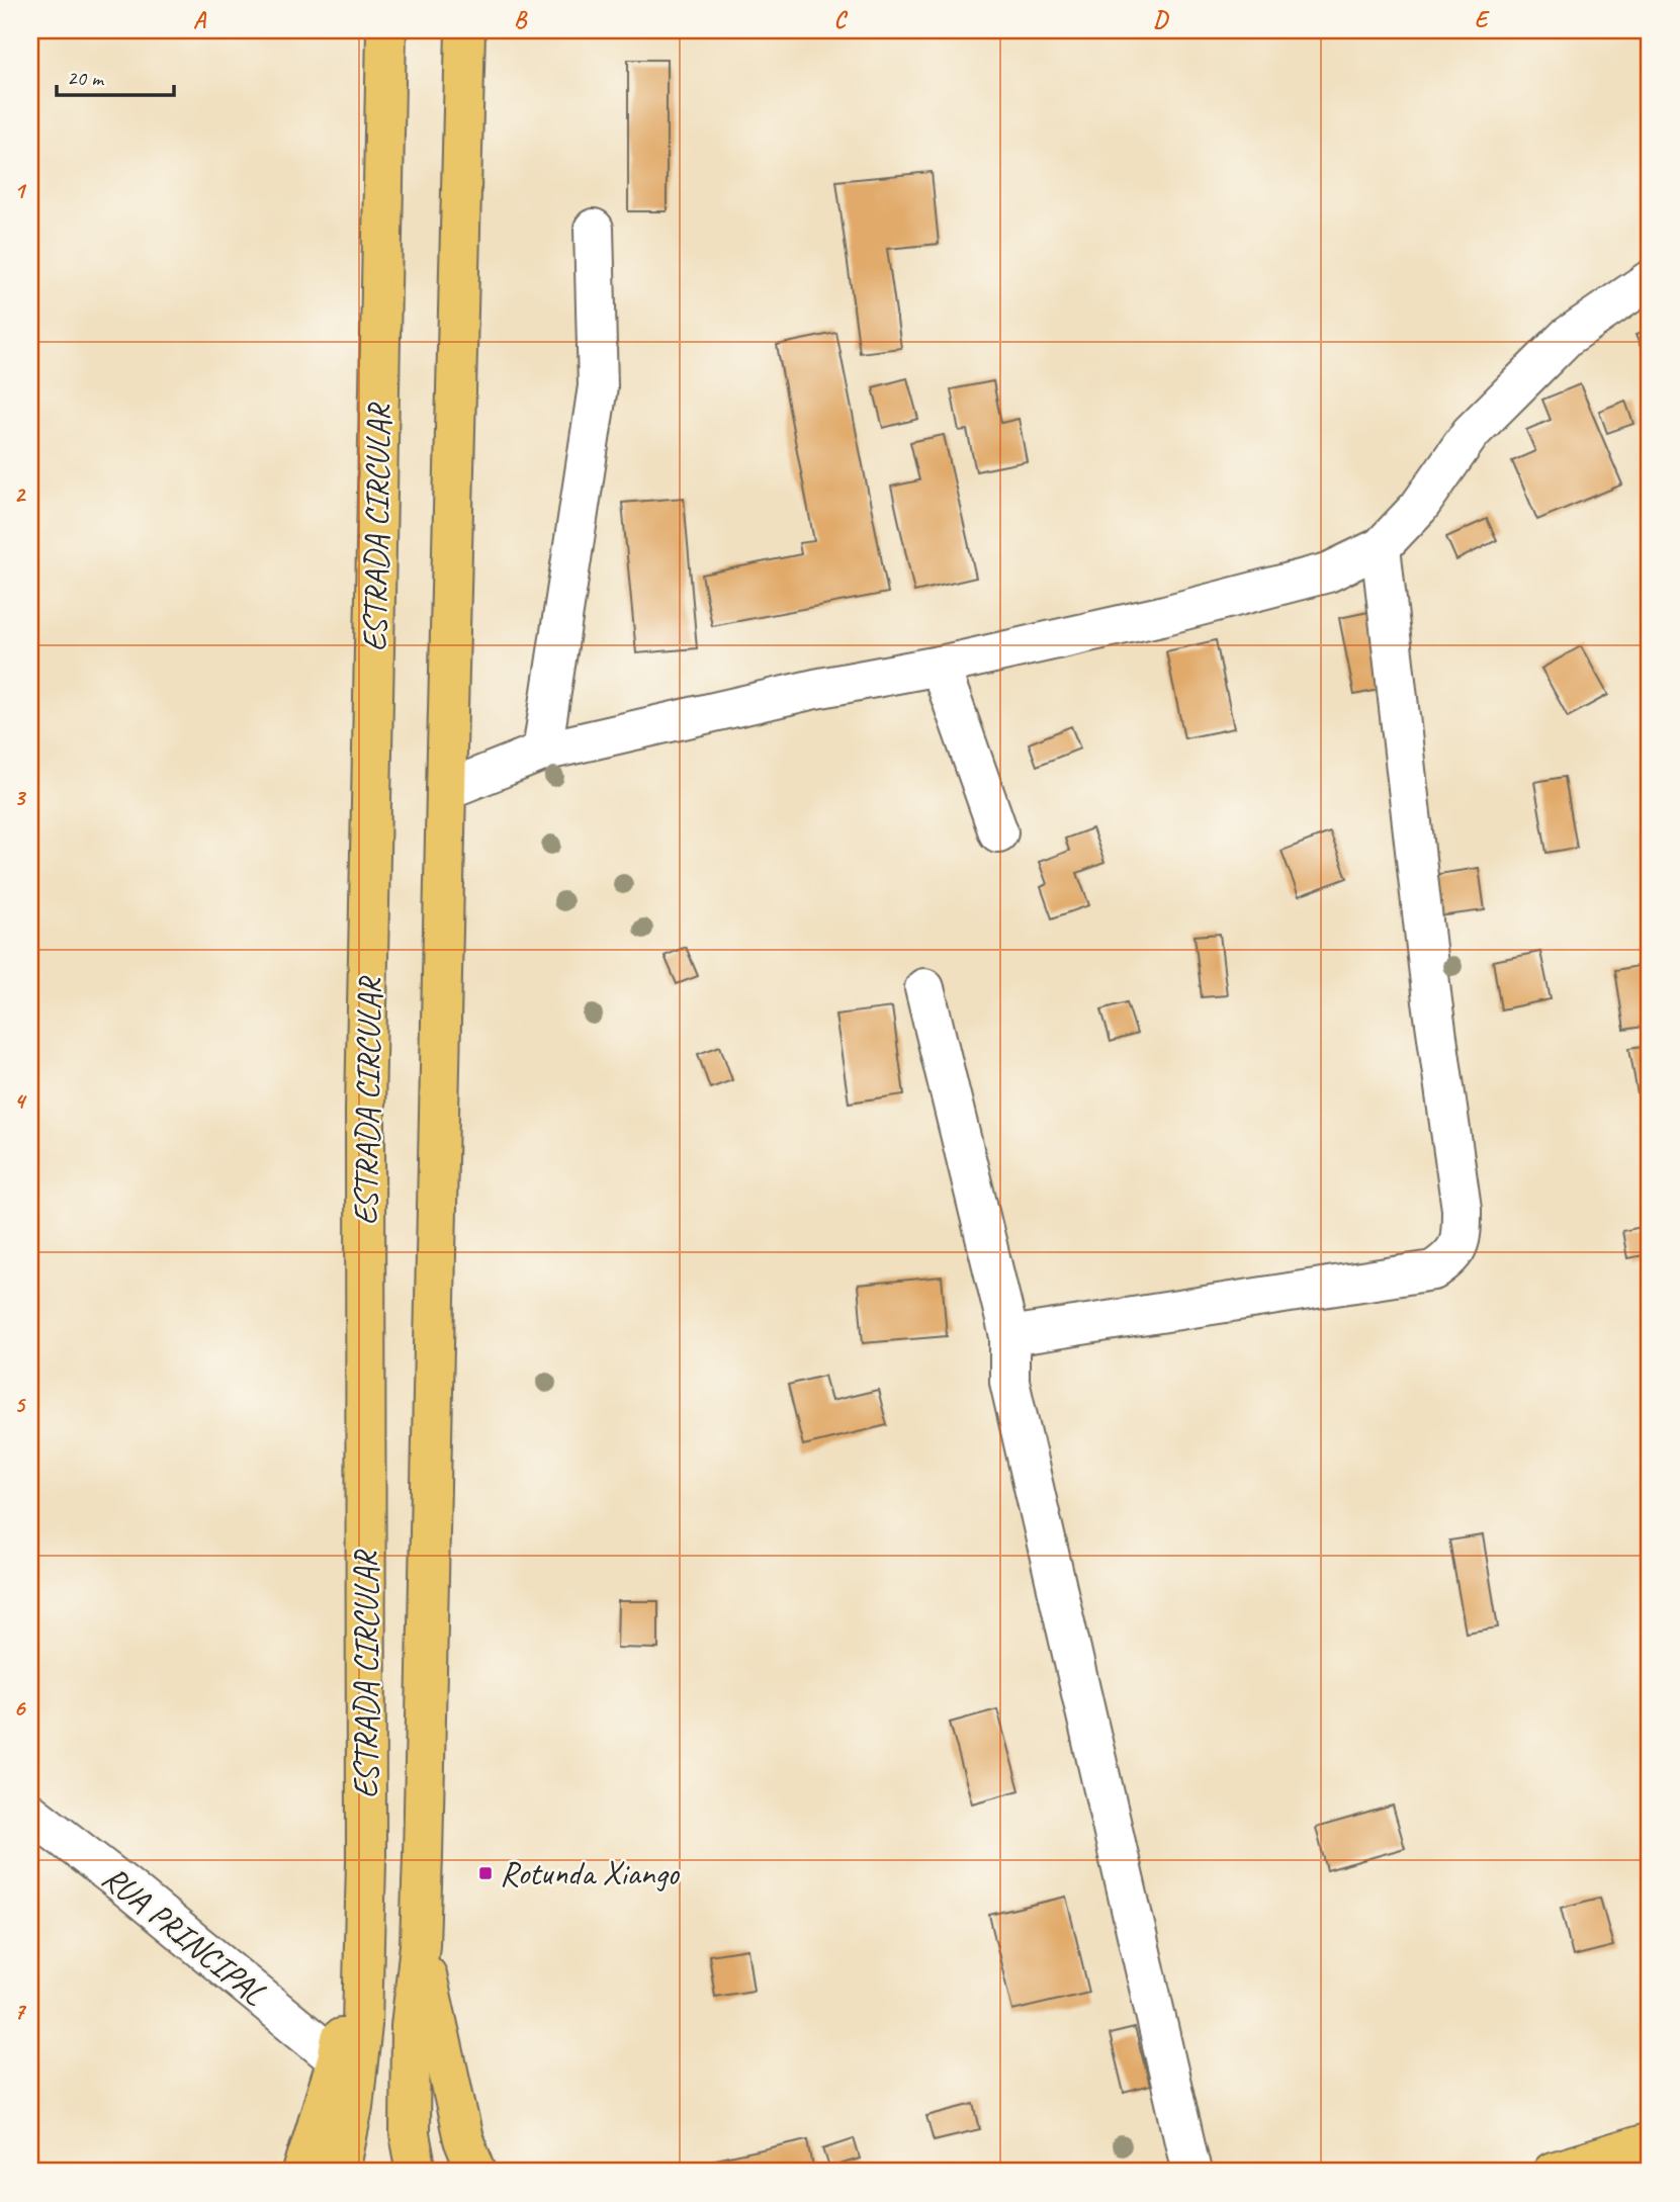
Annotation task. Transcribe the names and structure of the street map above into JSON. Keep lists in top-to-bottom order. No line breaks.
{"streets":{"main road":["ESTRADA CIRCULAR"],"street":["RUA PRINCIPAL"]},"places":{"transit":["Rotunda Xiango"]},"scale_bar":"20 m","grid":{"columns":["A","B","C","D","E"],"rows":["1","2","3","4","5","6","7"]}}
